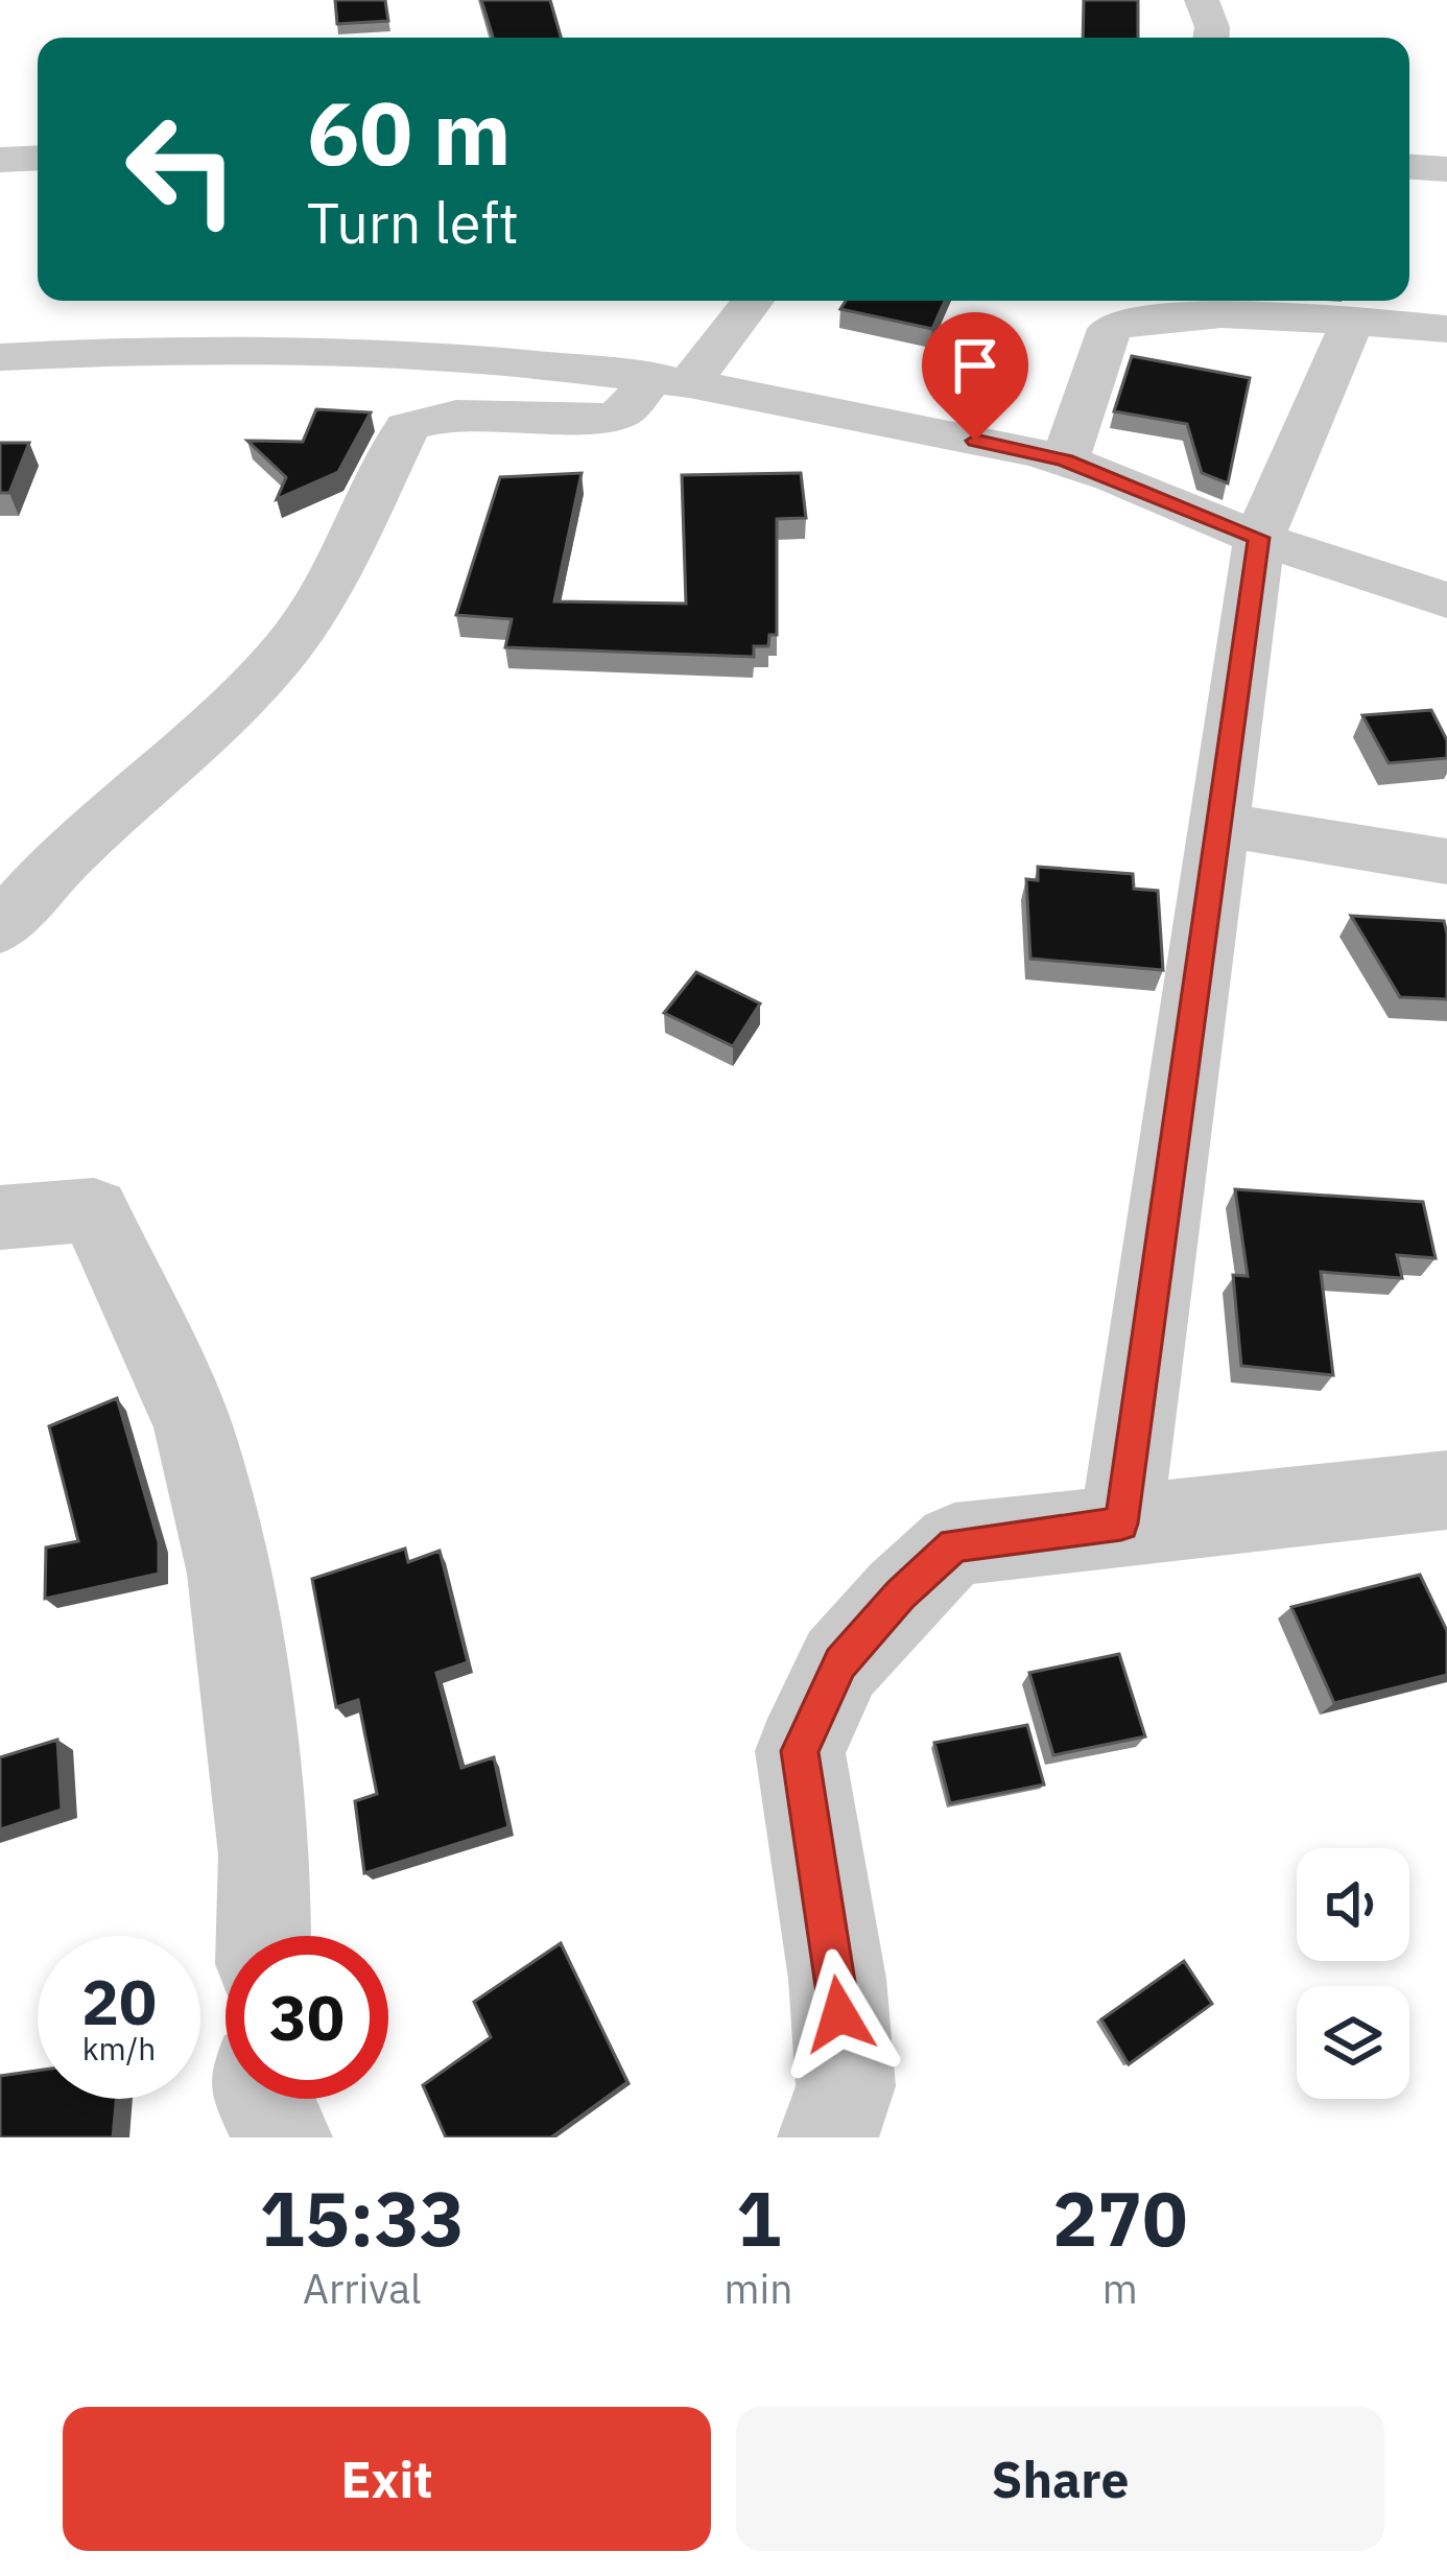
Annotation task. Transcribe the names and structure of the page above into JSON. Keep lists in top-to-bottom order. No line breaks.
{"page":{"turn":["60 m","Turn left"],"speed":"20 km/h","limit":"30","eta":["15:33","Arrival","1","min","270","m"],"buttons":["Exit","Share"]}}
